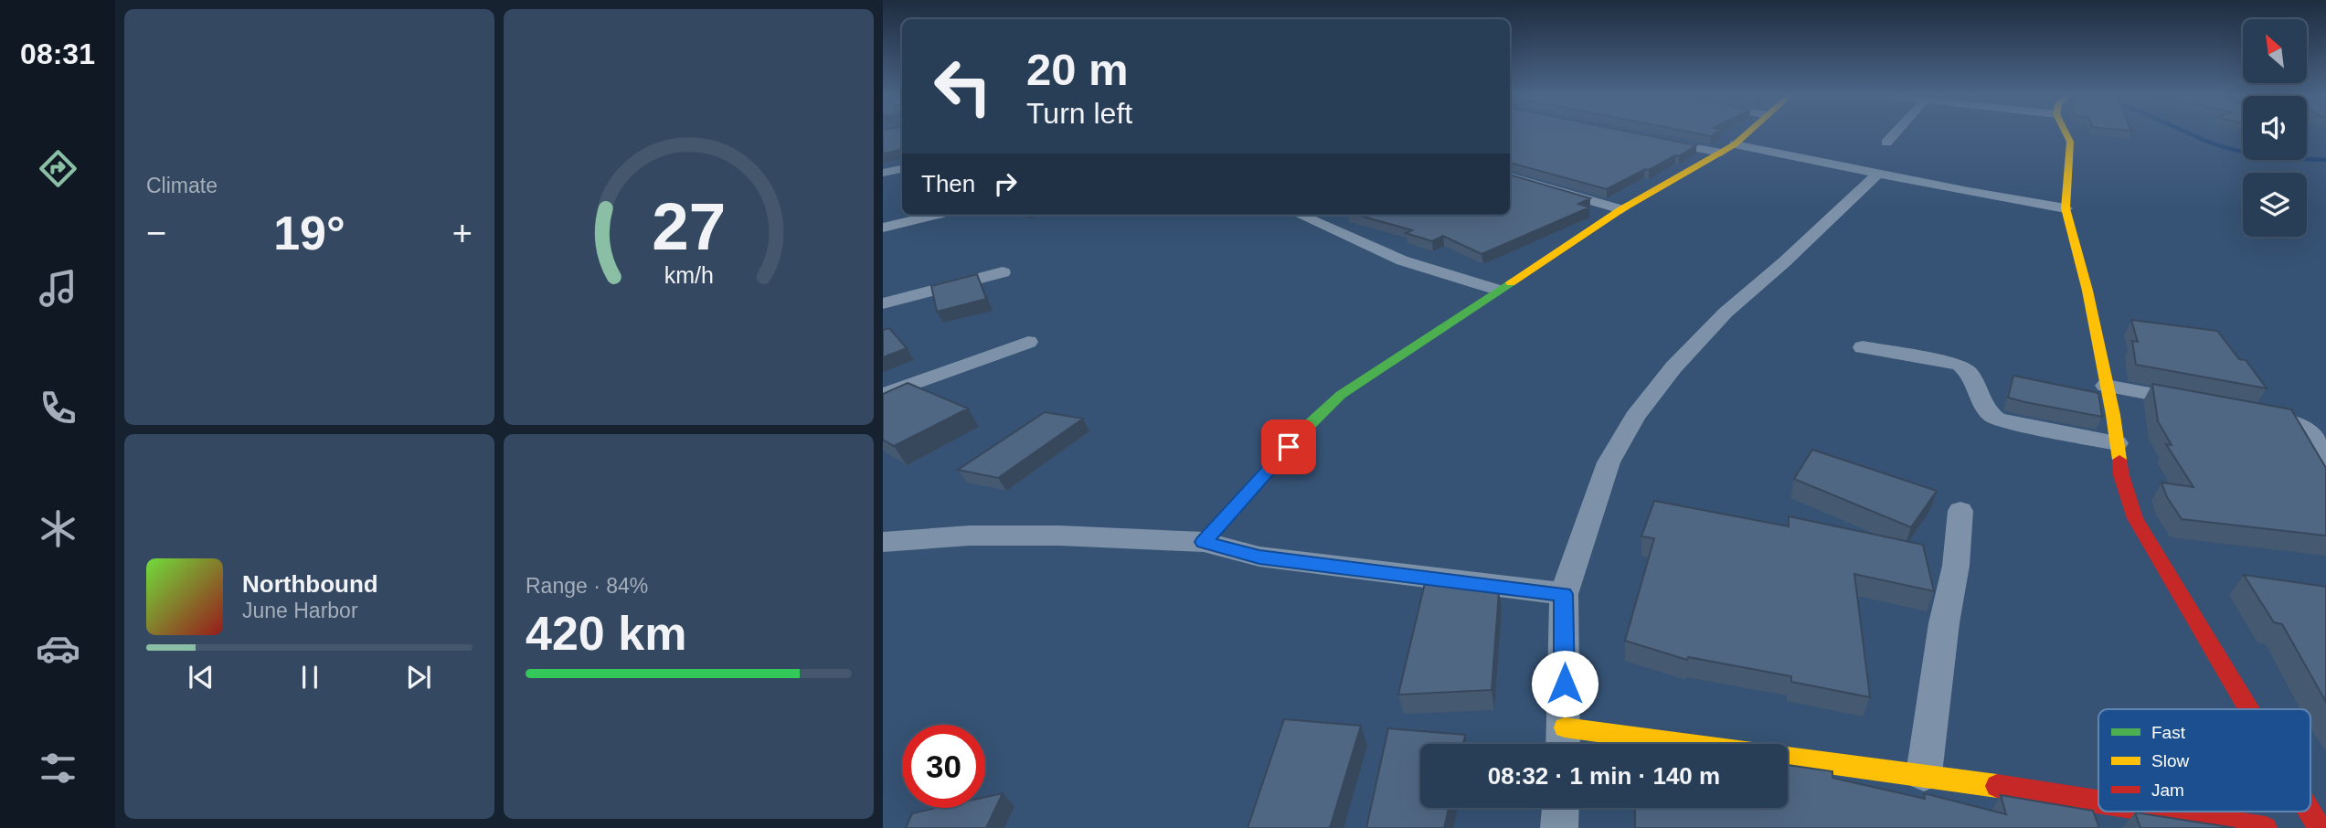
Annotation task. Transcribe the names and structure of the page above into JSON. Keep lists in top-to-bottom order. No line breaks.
{"legend":["Fast","Slow","Jam"],"north":"top left","page":{"tabs":"08:31","tile":["Climate",["Range · 84%","420 km"]],"turn":["20 m","Turn left"],"then":"Then","heat":["−","19°","+"],"song":["Northbound","June Harbor"],"limit":"30","trip":"08:32 · 1 min · 140 m","gauge":["27","km/h"]}}
